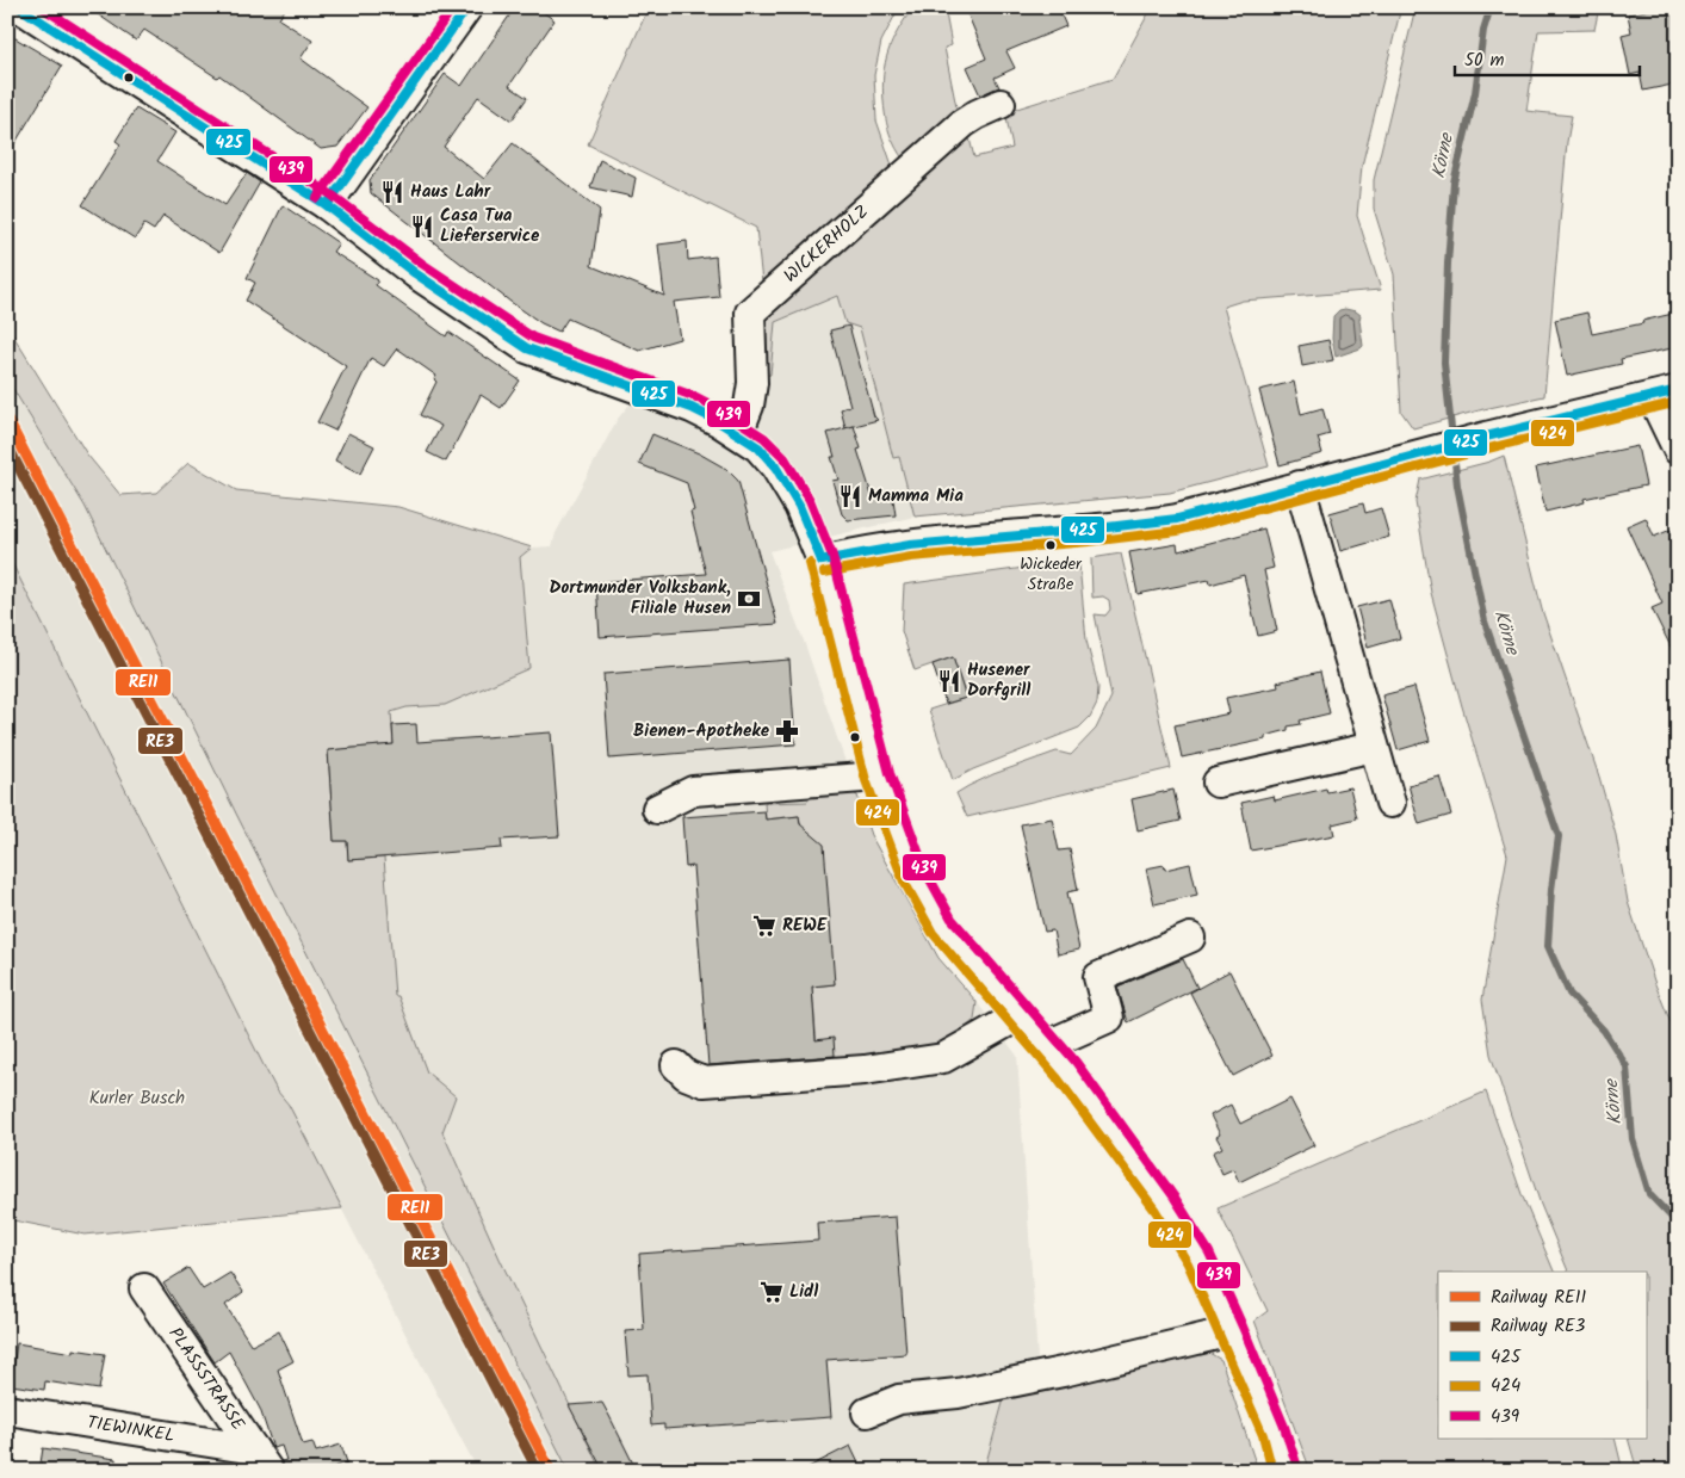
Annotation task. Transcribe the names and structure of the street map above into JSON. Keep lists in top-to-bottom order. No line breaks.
{"streets":{"street":["WICKERHOLZ","PLASSSTRASSE","TIEWINKEL"]},"crossings":[["PLASSSTRASSE","TIEWINKEL"]],"water":["Körne"],"parks":["Kurler Busch"],"places":{"restaurant":["Haus Lahr","Casa Tua Lieferservice","Mamma Mia","Husener Dorfgrill"],"other":["Wickeder Straße"],"bank":["Dortmunder Volksbank, Filiale Husen"],"pharmacy":["Bienen-Apotheke"],"supermarket":["REWE","Lidl"]},"lines":["transit line 425","transit line 439","transit line 424","rail line RE11","rail line RE3"],"legend":["Railway RE11","Railway RE3","425","424","439"],"scale_bar":"50 m"}
